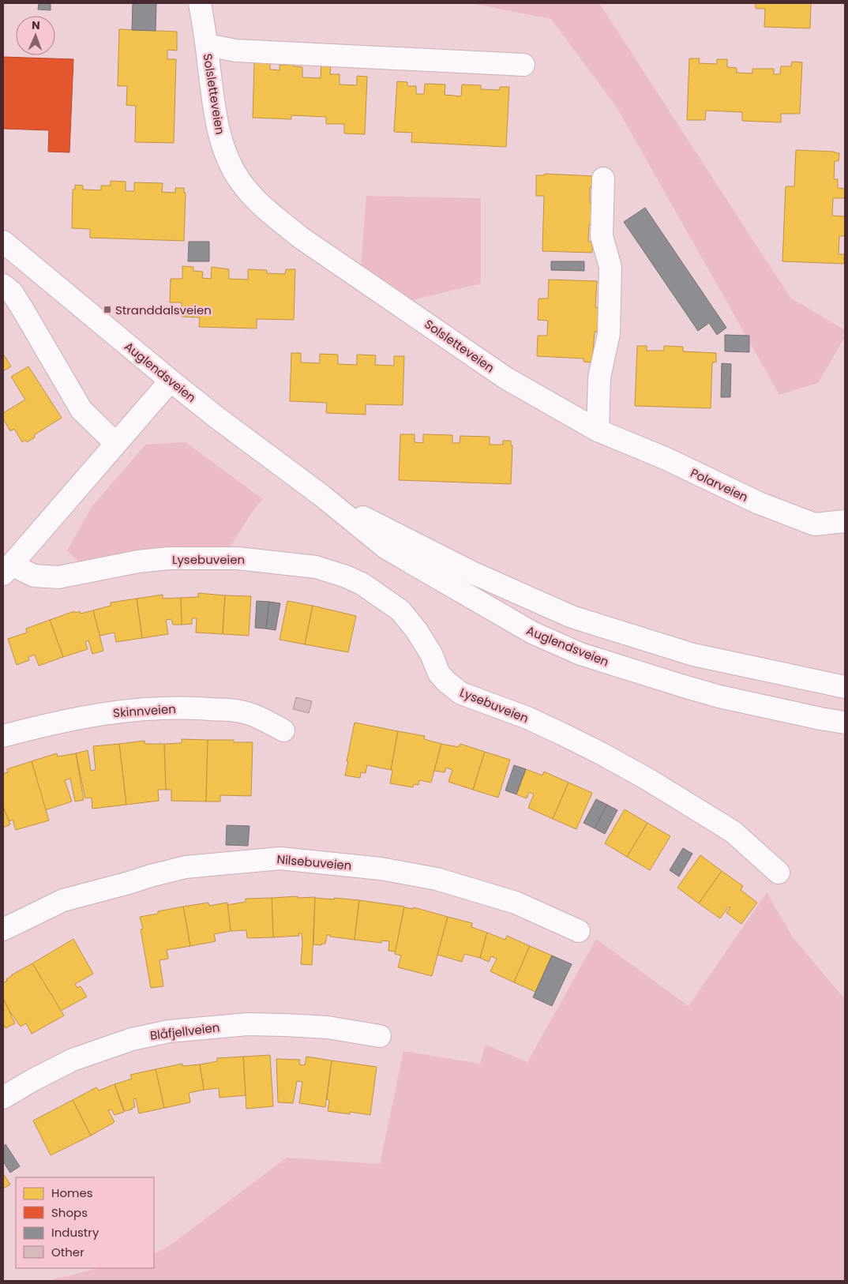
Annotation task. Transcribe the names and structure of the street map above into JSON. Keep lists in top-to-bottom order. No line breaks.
{"streets":{"street":["Solsletteveien","Auglendsveien","Polarveien","Lysebuveien","Skinnveien","Nilsebuveien","Blåfjellveien"]},"crossings":[["Solsletteveien","Polarveien"]],"places":{"transit":["Stranddalsveien"]},"legend":["Homes","Shops","Industry","Other"],"north":"top"}
